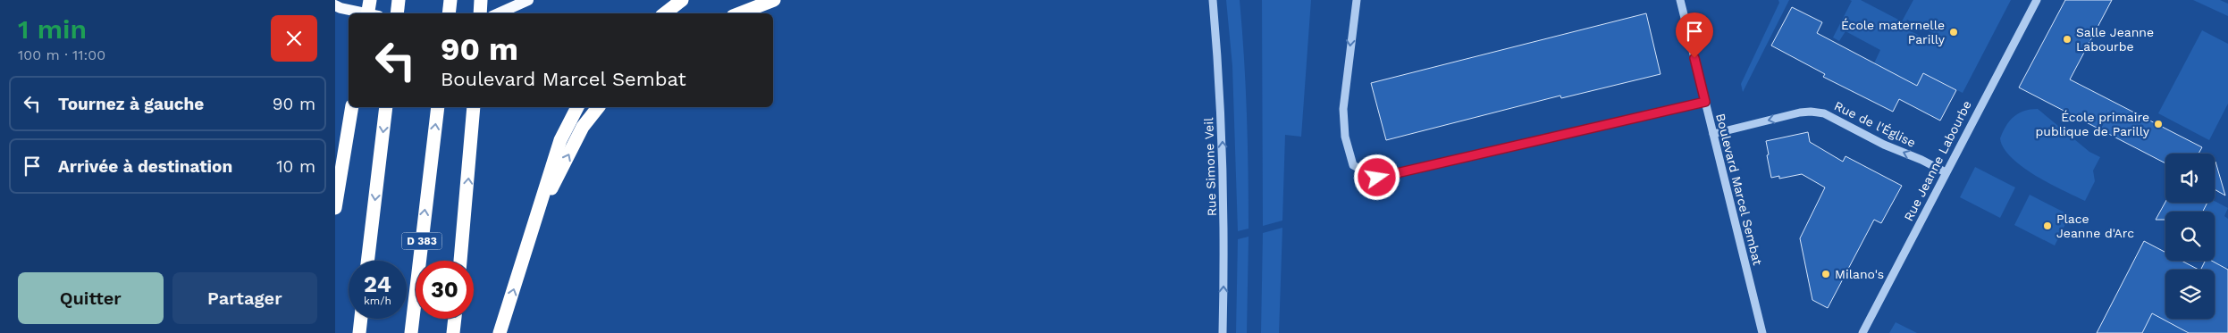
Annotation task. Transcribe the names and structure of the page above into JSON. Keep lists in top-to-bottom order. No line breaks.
{"streets":{"highway":["D 383"],"street":["Rue de l'Église","Rue Jeanne Labourbe","Rue Simone Veil","Boulevard Marcel Sembat"]},"crossings":[["Rue de l'Église","Rue Jeanne Labourbe"],["Rue de l'Église","Boulevard Marcel Sembat"]],"one_way":["Rue de l'Église","Rue Simone Veil"],"places":["École maternelle Parilly","Salle Jeanne Labourbe","École primaire publique de Parilly","Place Jeanne d'Arc","Milano's"],"page":{"heading":["1 min","100 m · 11:00"],"turn":["90 m","Boulevard Marcel Sembat"],"list":[{"name":"Tournez à gauche","value":"90 m"},{"name":"Arrivée à destination","value":"10 m"}],"speed":"24 km/h","limit":"30","buttons":["Quitter","Partager"]}}
